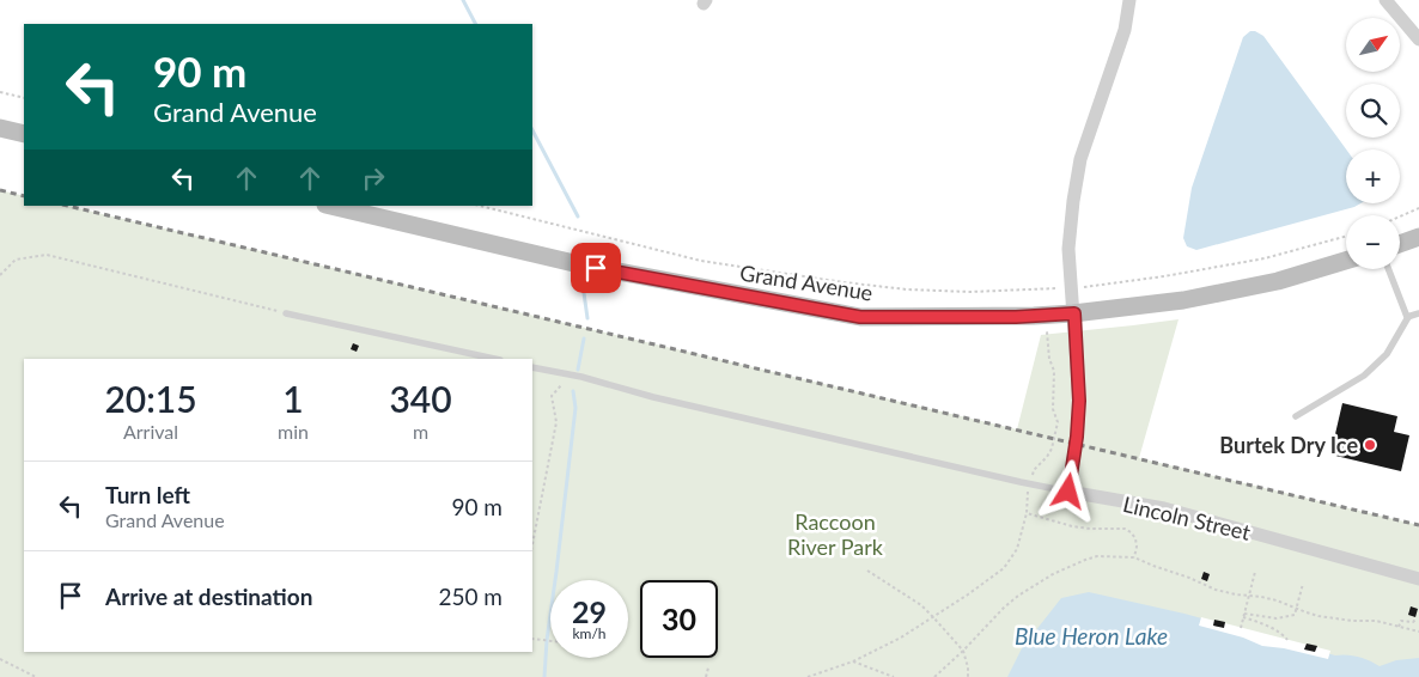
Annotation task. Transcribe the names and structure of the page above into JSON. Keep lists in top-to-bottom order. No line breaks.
{"streets":{"main road":["Grand Avenue"],"street":["Lincoln Street"]},"water":["Blue Heron Lake"],"parks":["Raccoon River Park"],"places":["Burtek Dry Ice"],"north":"top right","page":{"map_buttons":["+","−"],"turn":["90 m","Grand Avenue"],"eta":["20:15","Arrival","1","min","340","m"],"list":[{"name":"Turn left","note":"Grand Avenue","value":"90 m"},{"name":"Arrive at destination","value":"250 m"}],"speed":"29 km/h","limit":"30"}}
